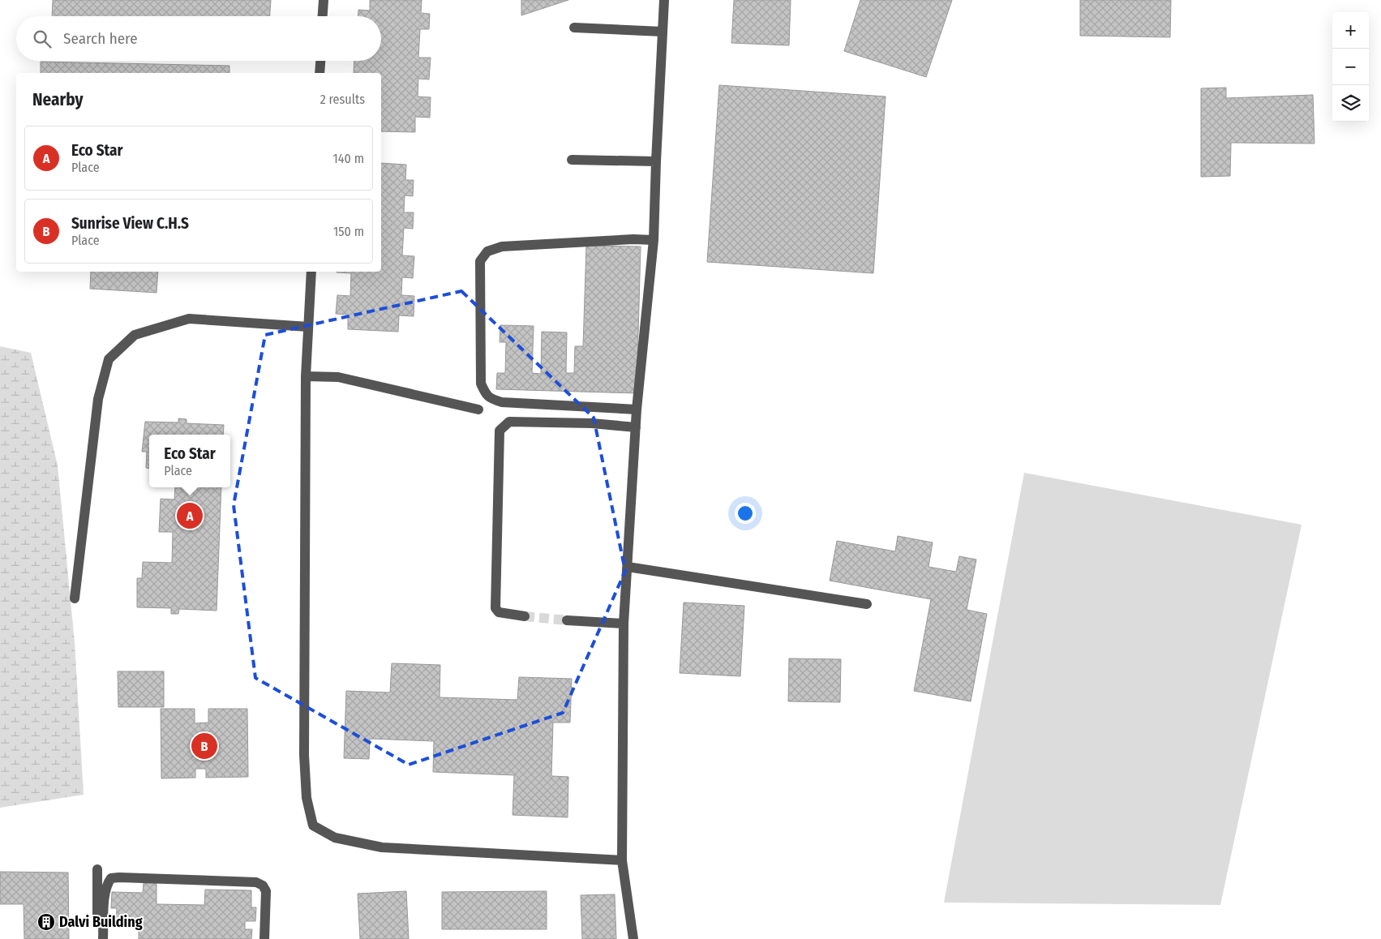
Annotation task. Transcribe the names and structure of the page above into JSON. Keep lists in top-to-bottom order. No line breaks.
{"places":{"building":["Dalvi Building"]},"page":{"map_buttons":["+","−"],"search":"Search here","heading":["Nearby","2 results"],"list":[{"mark":"A","name":"Eco Star","note":"Place","value":"140 m"},{"mark":"B","name":"Sunrise View C.H.S","note":"Place","value":"150 m"}],"popup":["Eco Star","Place"],"pins":["A","B"]}}
